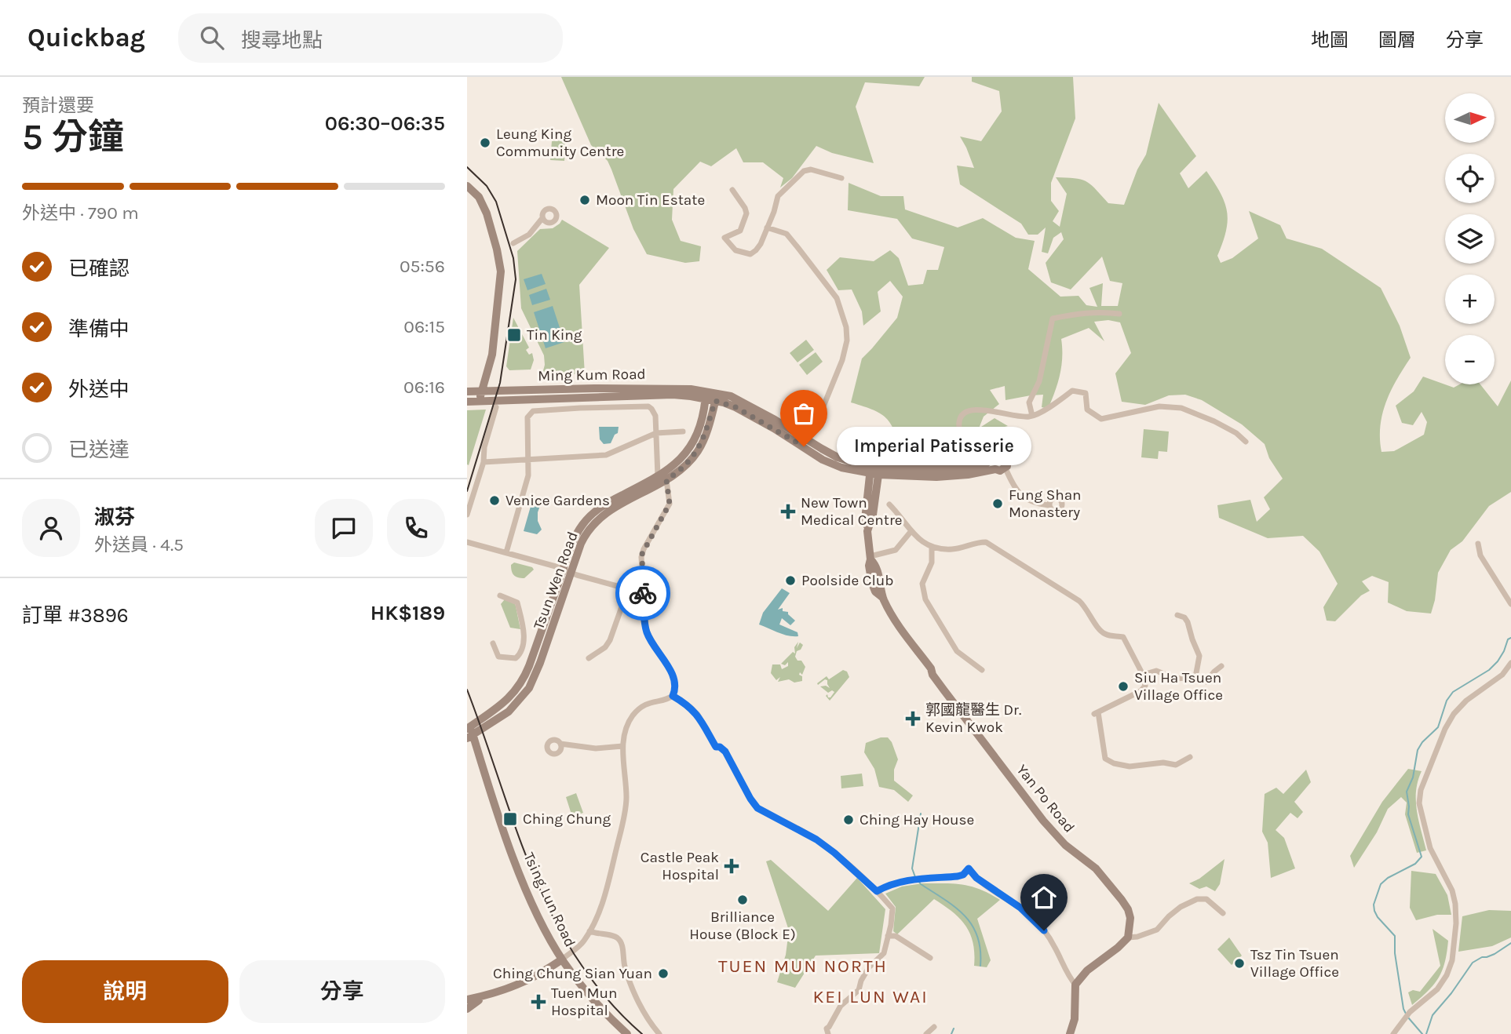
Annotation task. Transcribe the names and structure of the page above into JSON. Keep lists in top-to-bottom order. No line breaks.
{"streets":{"street":["Ming Kum Road","Tsun Wen Road","Yan Po Road","Tsing Lun Road"]},"crossings":[["Ming Kum Road","Tsun Wen Road"],["Ming Kum Road","Yan Po Road"],["Tsun Wen Road","Tsing Lun Road"]],"districts":["TUEN MUN NORTH","KEI LUN WAI"],"places":{"other":["Leung King Community Centre","Moon Tin Estate","Imperial Patisserie","Venice Gardens","Fung Shan Monastery","Poolside Club","Siu Ha Tsuen Village Office","Ching Hay House","Brilliance House (Block E)","Tsz Tin Tsuen Village Office","Ching Chung Sian Yuan"],"transit":["Tin King","Ching Chung"],"health":["New Town Medical Centre","郭國龍醫生 Dr. Kevin Kwok","Castle Peak Hospital","Tuen Mun Hospital"]},"north":"right","page":{"header":"Quickbag","search":"搜尋地點","nav":["地圖","圖層","分享"],"heading":["5 分鐘","預計還要","06:30–06:35"],"panel":["淑芬","外送員 · 4.5","訂單 #3896","HK$189"],"map_buttons":["+","−"],"bar":"外送中 · 790 m","list":[["已確認","05:56"],["準備中","06:15"],["外送中","06:16"],"已送達"],"bubble":"Imperial Patisserie","buttons":["說明","分享"]}}
